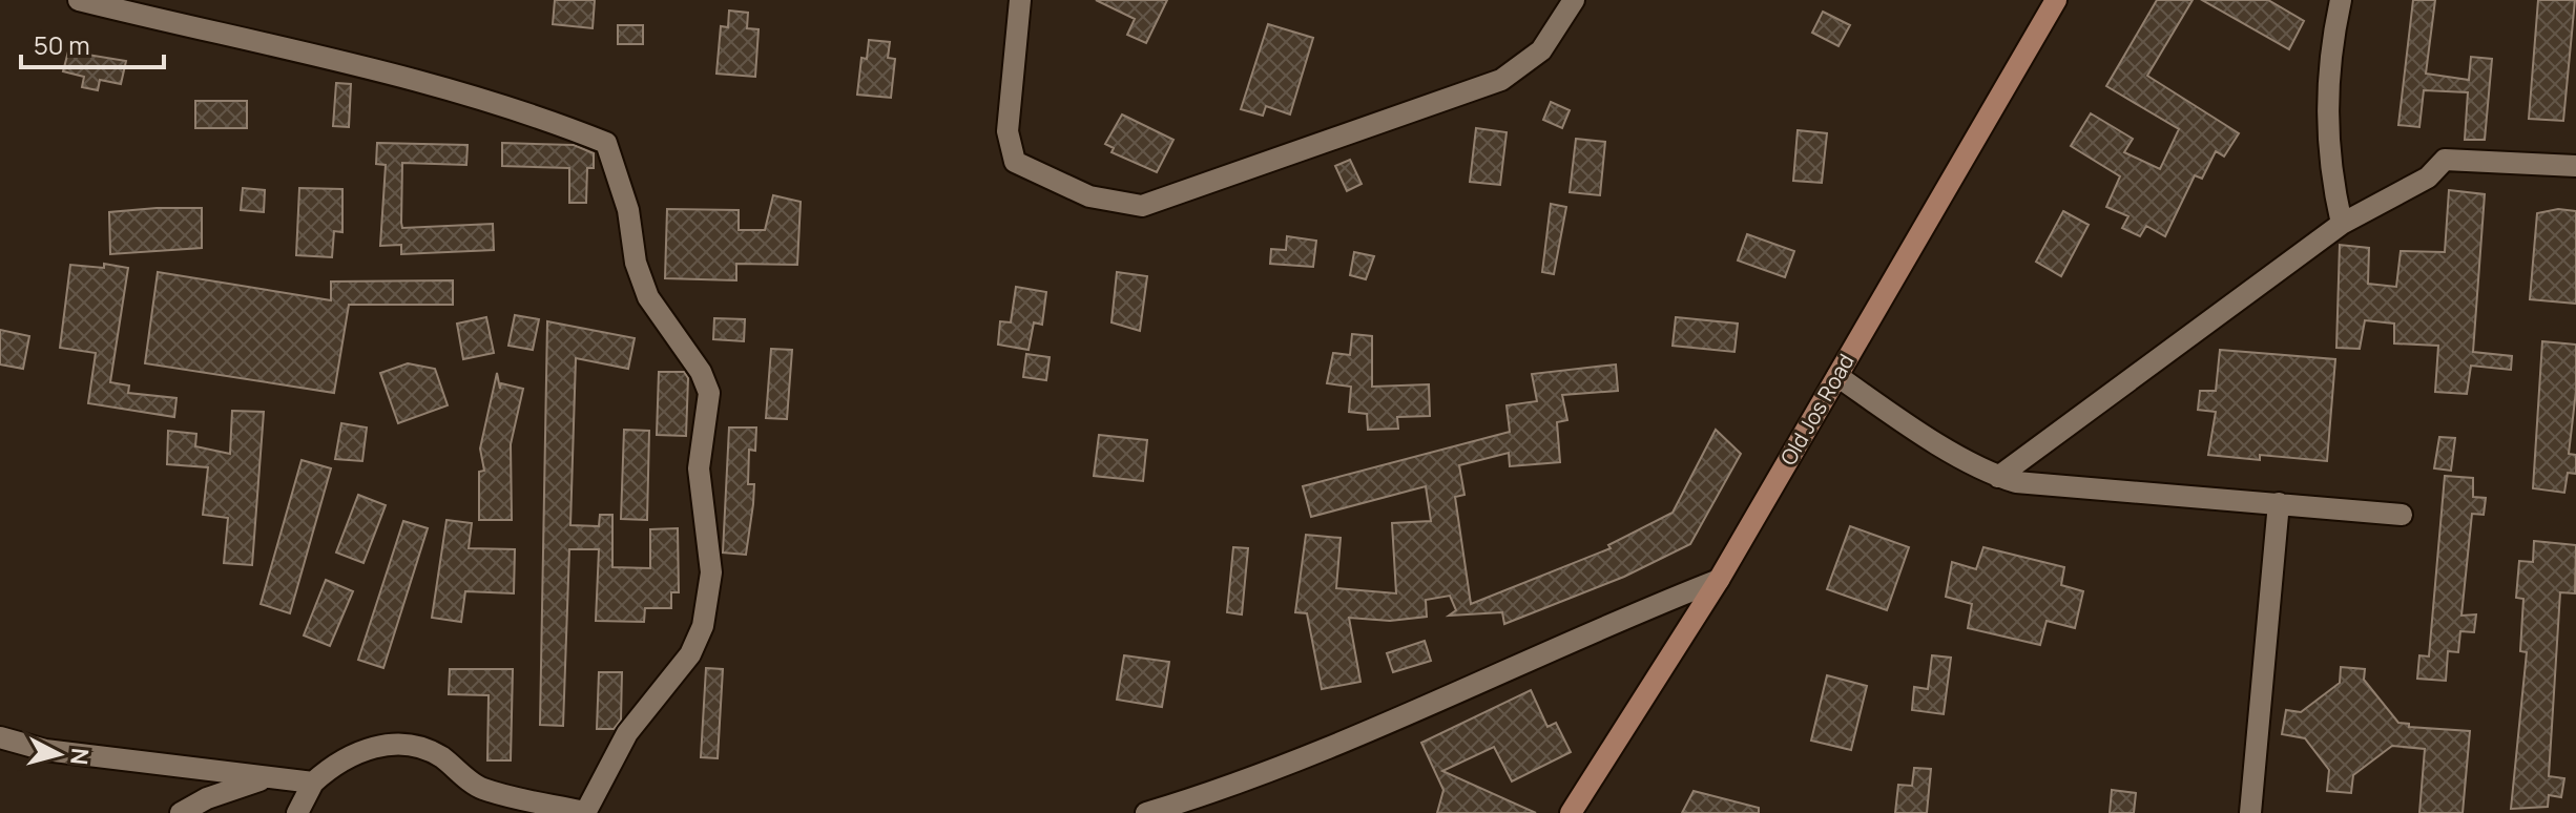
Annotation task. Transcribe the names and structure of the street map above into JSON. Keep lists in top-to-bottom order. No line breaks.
{"streets":{"main road":["Old Jos Road"]},"scale_bar":"50 m","north":"right"}
